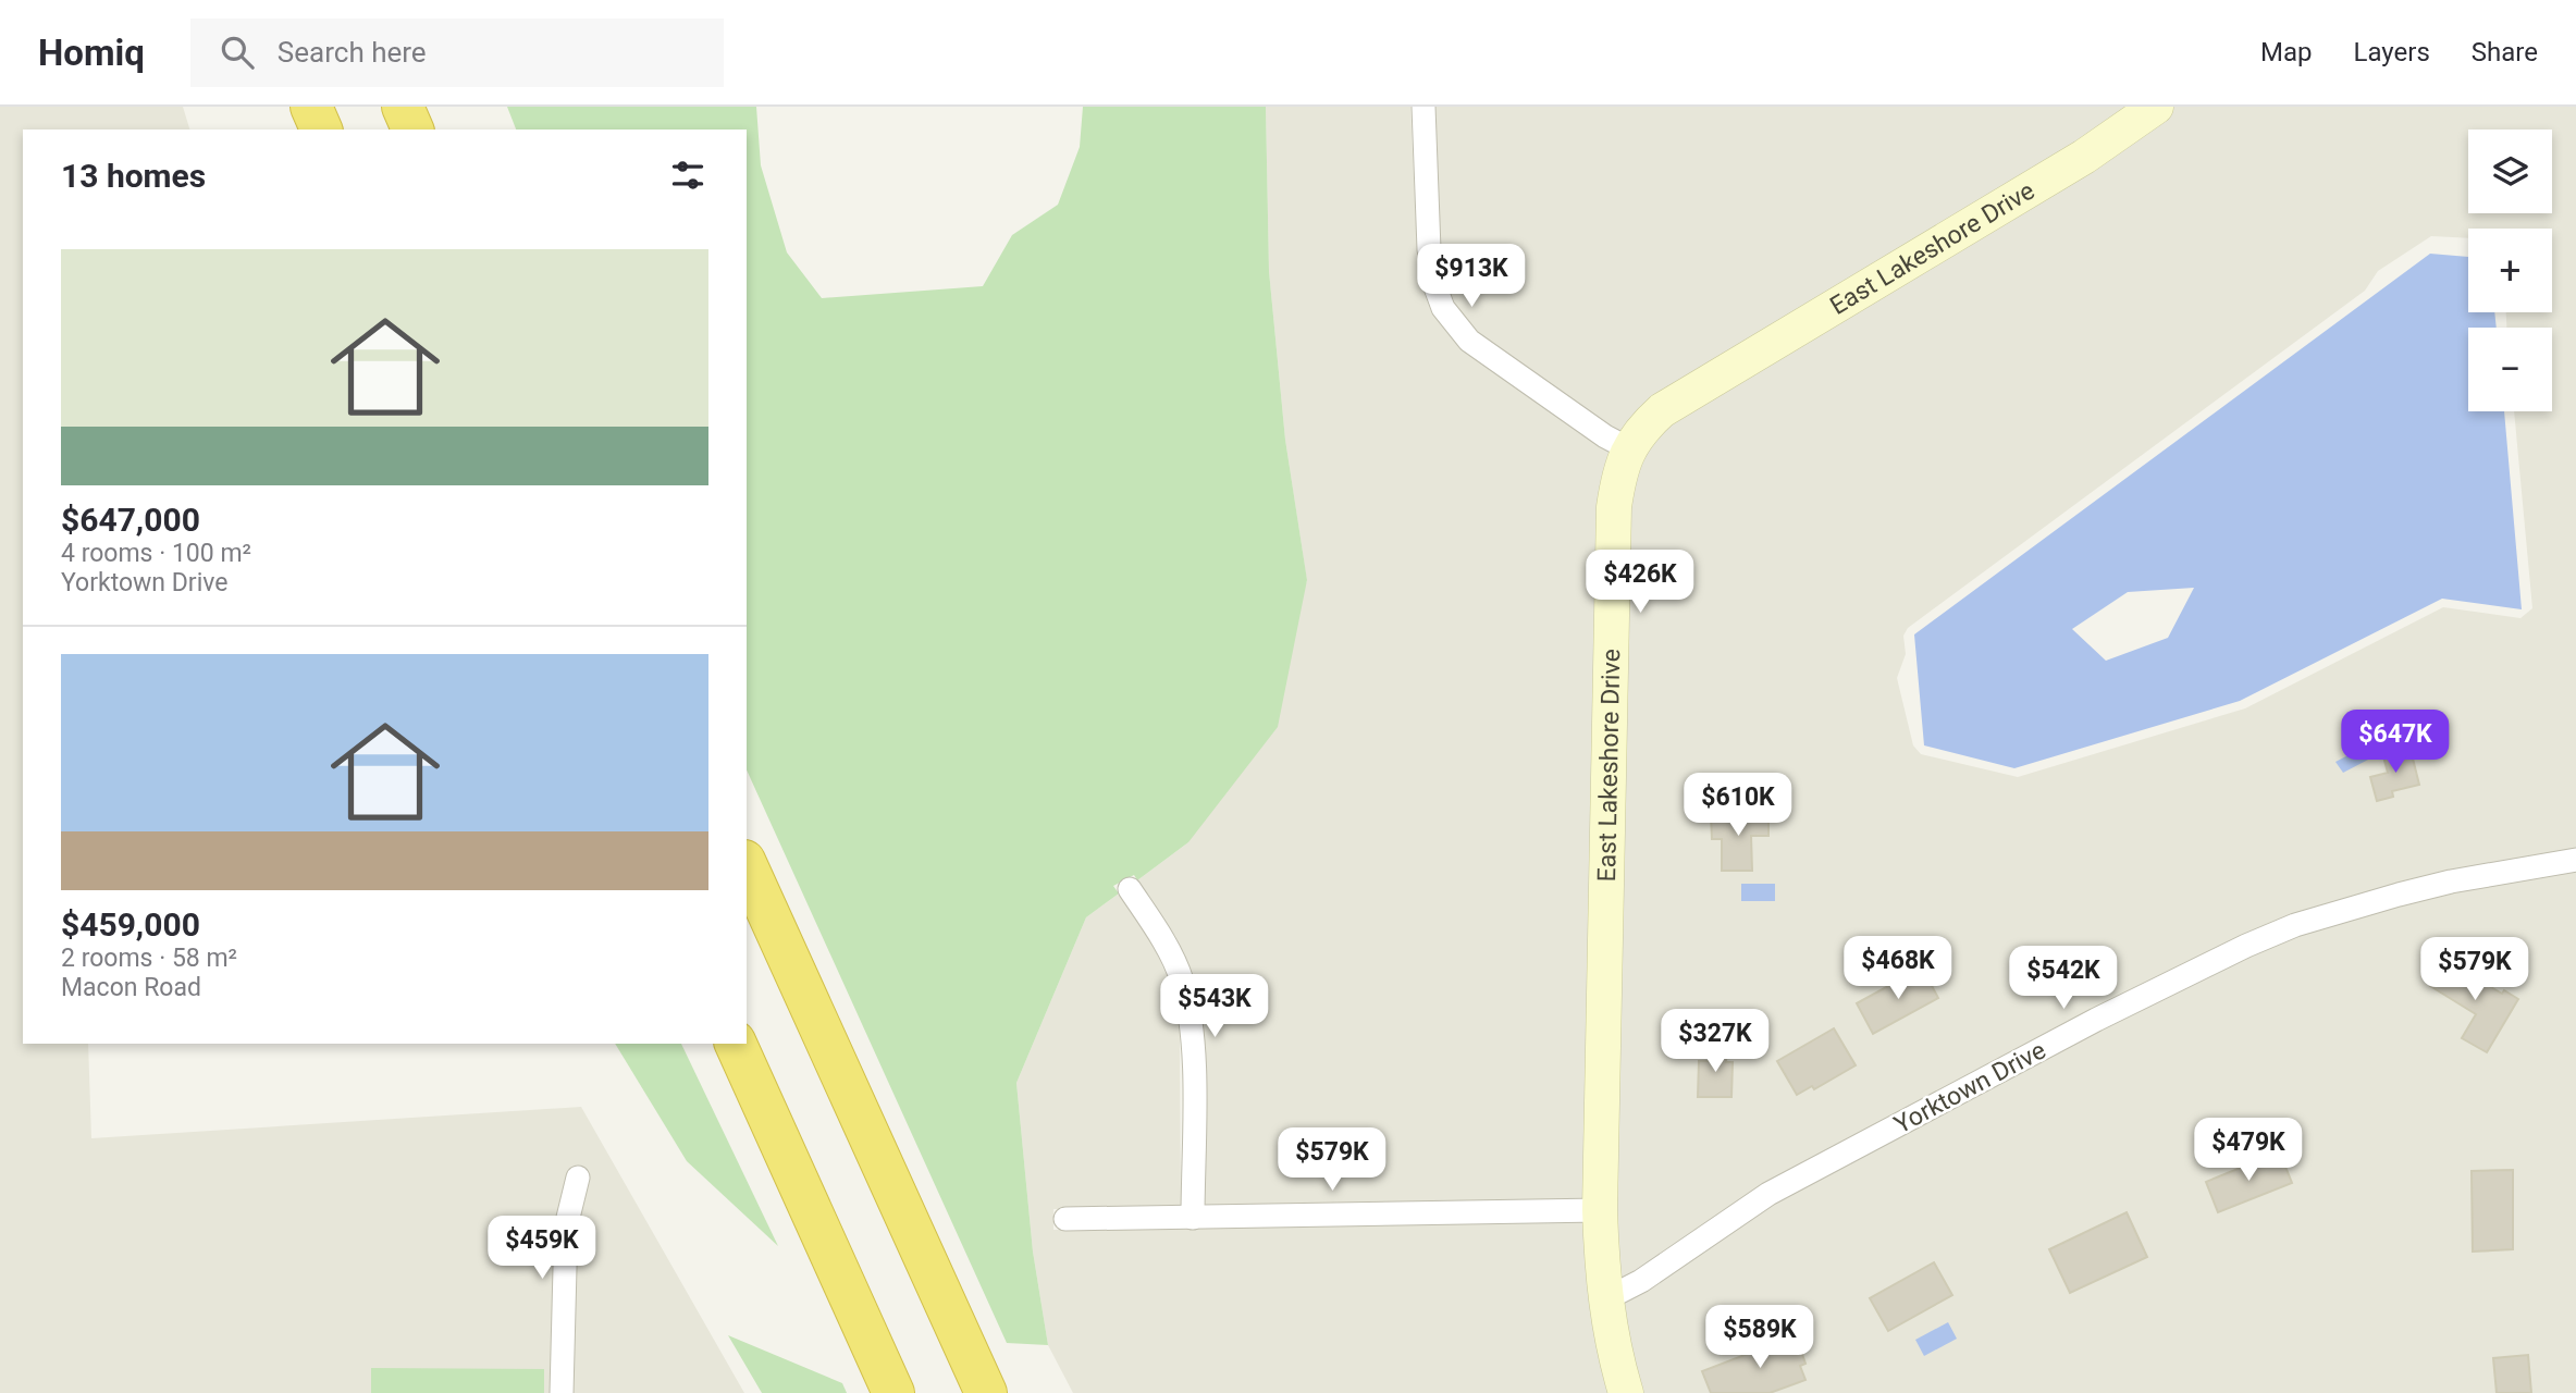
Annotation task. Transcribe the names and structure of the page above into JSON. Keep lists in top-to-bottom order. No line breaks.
{"streets":{"street":["East Lakeshore Drive","Yorktown Drive"]},"crossings":[["East Lakeshore Drive","Yorktown Drive"]],"page":{"header":"Homiq","search":"Search here","nav":["Map","Layers","Share"],"map_buttons":["+","−"],"heading":"13 homes","list":[{"name":"$647,000","note":"4 rooms · 100 m² · Yorktown Drive"},{"name":"$459,000","note":"2 rooms · 58 m² · Macon Road"}],"price":["$913K","$426K","$647K","$610K","$468K","$579K","$542K","$543K","$327K","$479K","$579K","$459K","$589K"]}}
